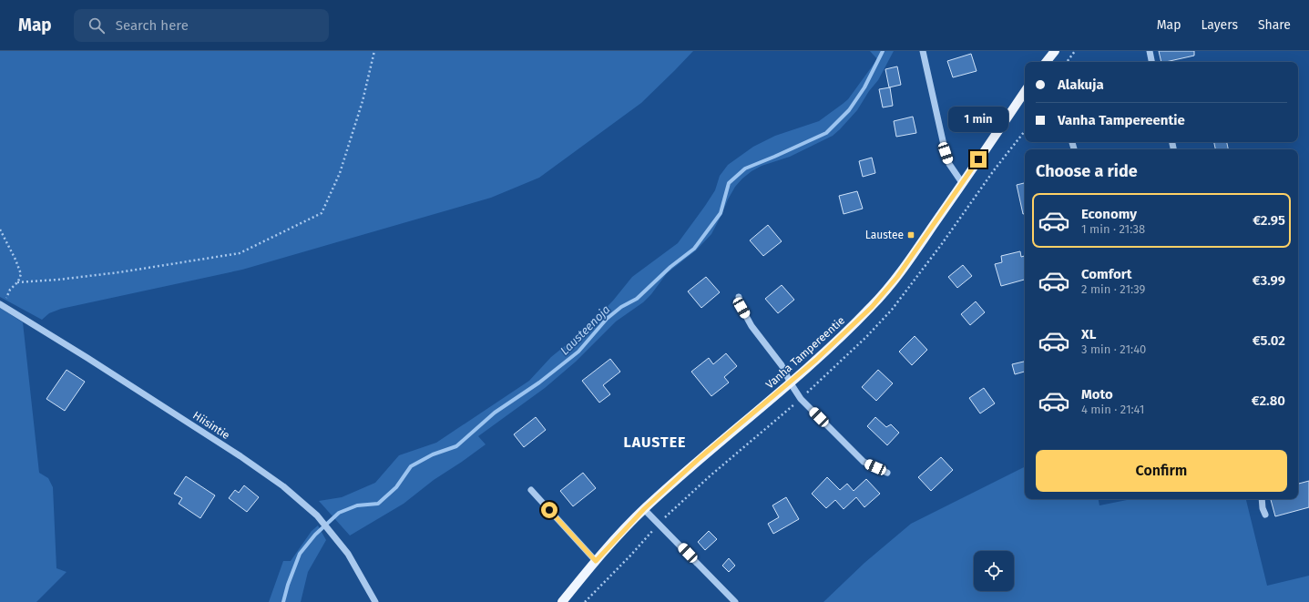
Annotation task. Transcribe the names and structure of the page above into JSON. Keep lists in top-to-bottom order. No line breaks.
{"streets":{"main road":["Vanha Tampereentie"],"street":["Hiisintie"]},"districts":["LAUSTEE"],"water":["Lausteenoja"],"places":{"transit":["Laustee"]},"page":{"header":"Map","search":"Search here","nav":["Map","Layers","Share"],"banner":["Alakuja","Vanha Tampereentie"],"bubble":"1 min","heading":"Choose a ride","list":[{"name":"Economy","note":"1 min · 21:38","value":"€2.95"},{"name":"Comfort","note":"2 min · 21:39","value":"€3.99"},{"name":"XL","note":"3 min · 21:40","value":"€5.02"},{"name":"Moto","note":"4 min · 21:41","value":"€2.80"}],"buttons":"Confirm"}}
